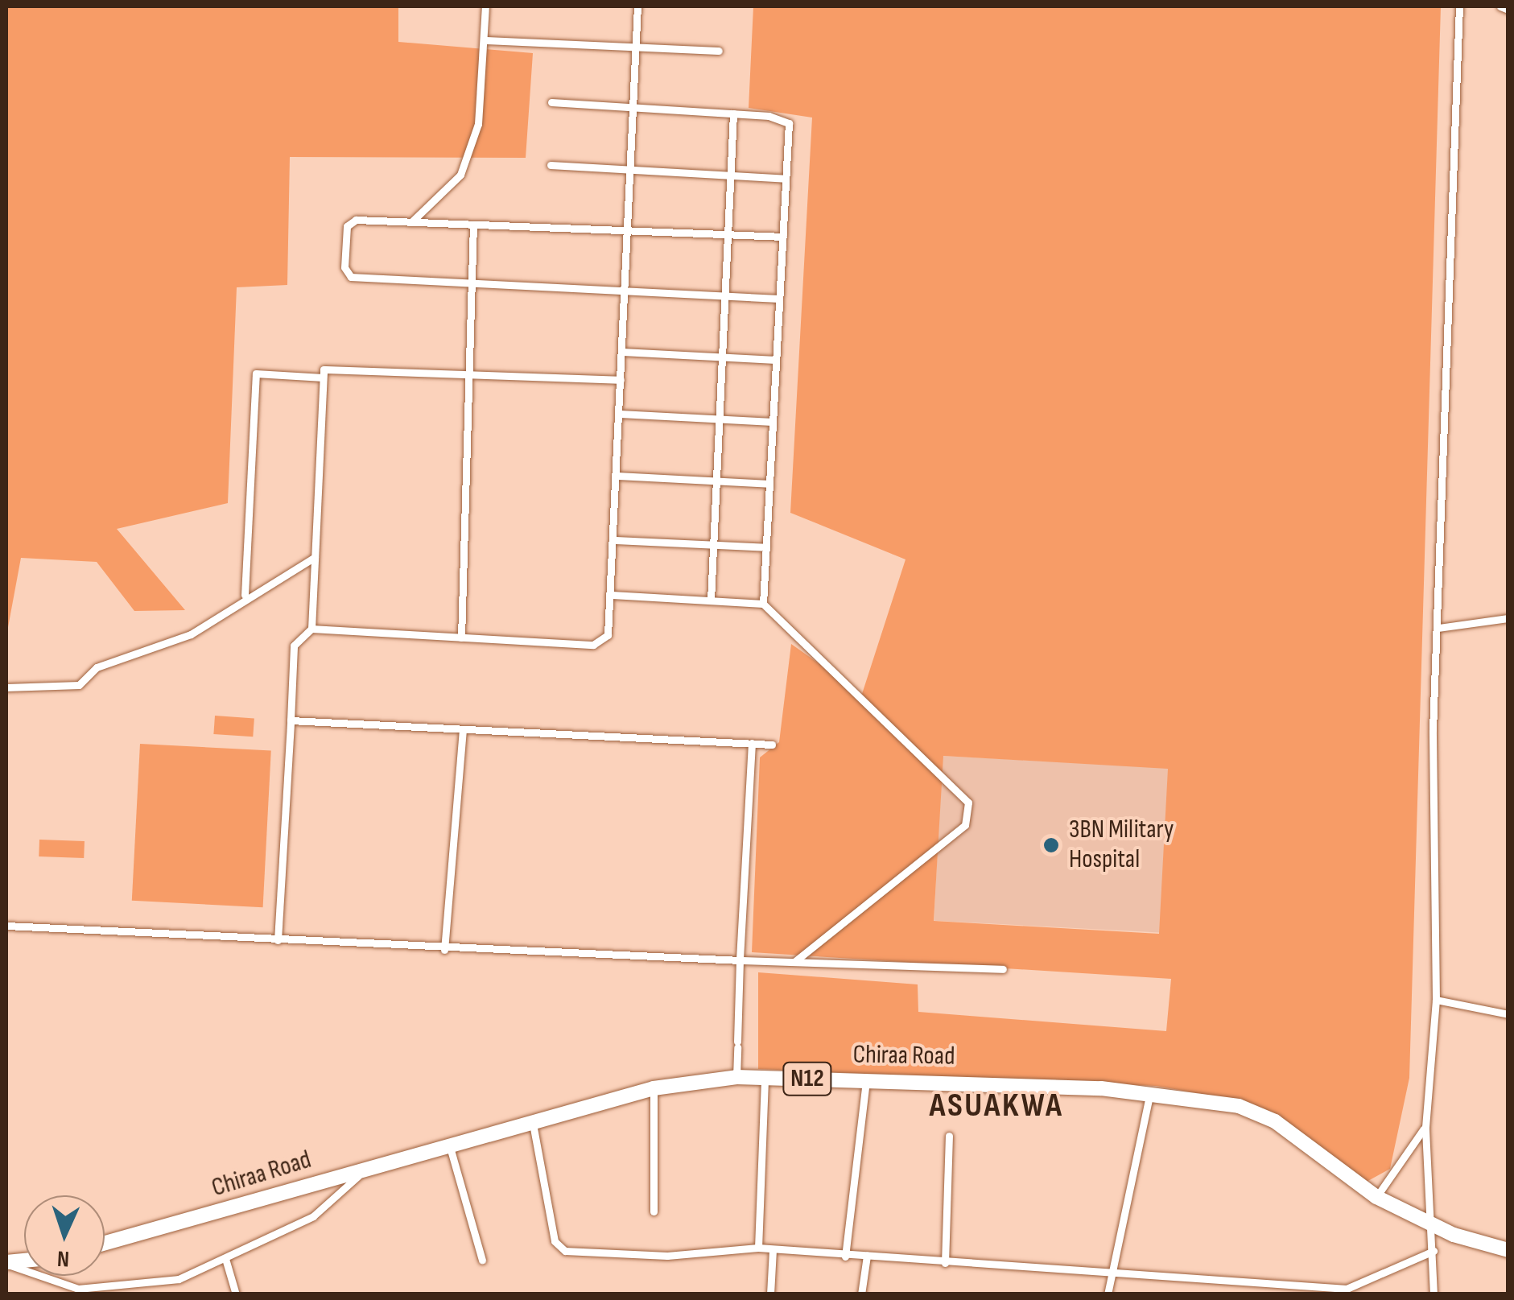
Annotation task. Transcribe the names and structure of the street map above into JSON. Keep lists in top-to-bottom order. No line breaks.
{"streets":{"highway":["Chiraa Road","N12"]},"districts":["ASUAKWA"],"places":["3BN Military Hospital"],"north":"bottom"}
